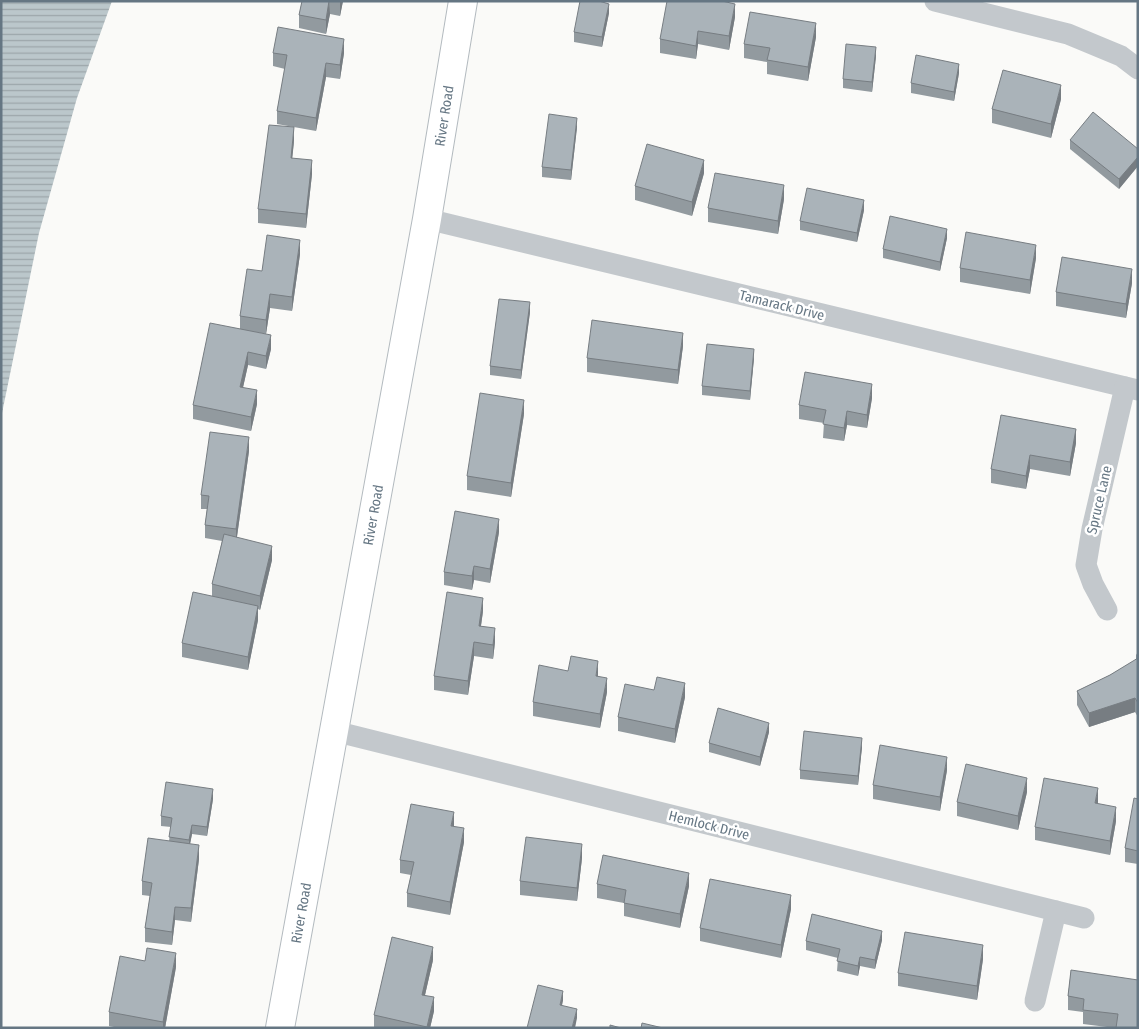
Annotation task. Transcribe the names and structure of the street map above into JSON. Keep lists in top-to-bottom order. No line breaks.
{"streets":{"street":["River Road","Tamarack Drive","Spruce Lane","Hemlock Drive"]},"crossings":[["River Road","Tamarack Drive"],["River Road","Hemlock Drive"],["Tamarack Drive","Spruce Lane"]]}
